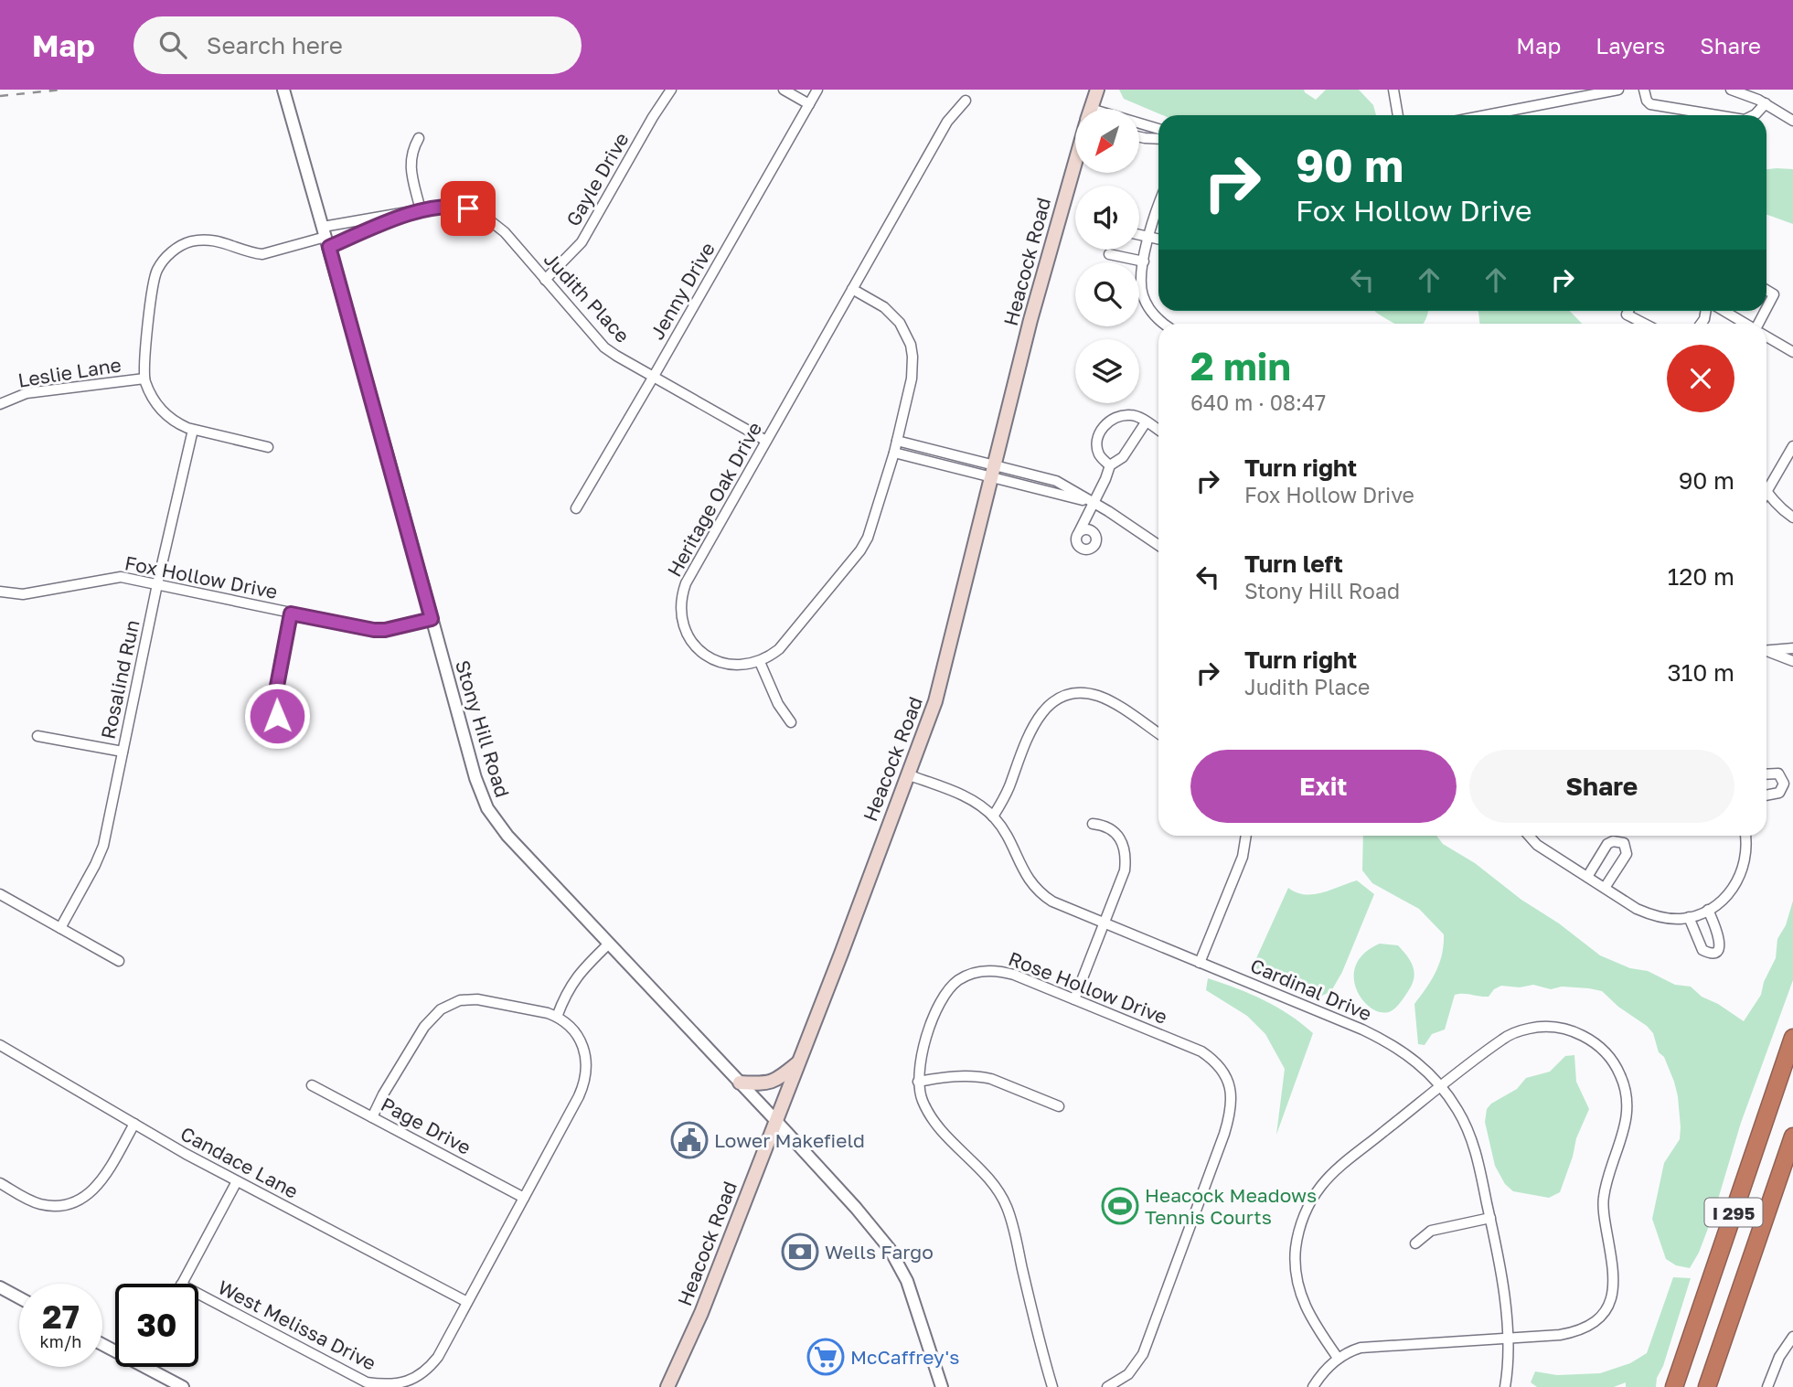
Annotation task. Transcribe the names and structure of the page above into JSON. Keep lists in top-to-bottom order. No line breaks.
{"streets":{"highway":["I 295"],"main road":["Heacock Road"],"street":["Gayle Drive","Jenny Drive","Judith Place","Leslie Lane","Heritage Oak Drive","Fox Hollow Drive","Rosalind Run","Stony Hill Road","Rose Hollow Drive","Cardinal Drive","Page Drive","Candace Lane","West Melissa Drive"]},"crossings":[["Gayle Drive","Judith Place"],["Heacock Road","Stony Hill Road"],["Heacock Road","Cardinal Drive"],["Jenny Drive","Judith Place"],["Judith Place","Heritage Oak Drive"],["Judith Place","Stony Hill Road"],["Fox Hollow Drive","Rosalind Run"],["Fox Hollow Drive","Stony Hill Road"],["Page Drive","West Melissa Drive"],["Candace Lane","West Melissa Drive"]],"places":{"public building":["Lower Makefield"],"sports":["Heacock Meadows Tennis Courts"],"bank":["Wells Fargo"],"supermarket":["McCaffrey's"]},"north":"bottom left","page":{"header":"Map","search":"Search here","nav":["Map","Layers","Share"],"turn":["90 m","Fox Hollow Drive"],"heading":["2 min","640 m · 08:47"],"list":[{"name":"Turn right","note":"Fox Hollow Drive","value":"90 m"},{"name":"Turn left","note":"Stony Hill Road","value":"120 m"},{"name":"Turn right","note":"Judith Place","value":"310 m"}],"buttons":["Exit","Share"],"speed":"27 km/h","limit":"30"}}
